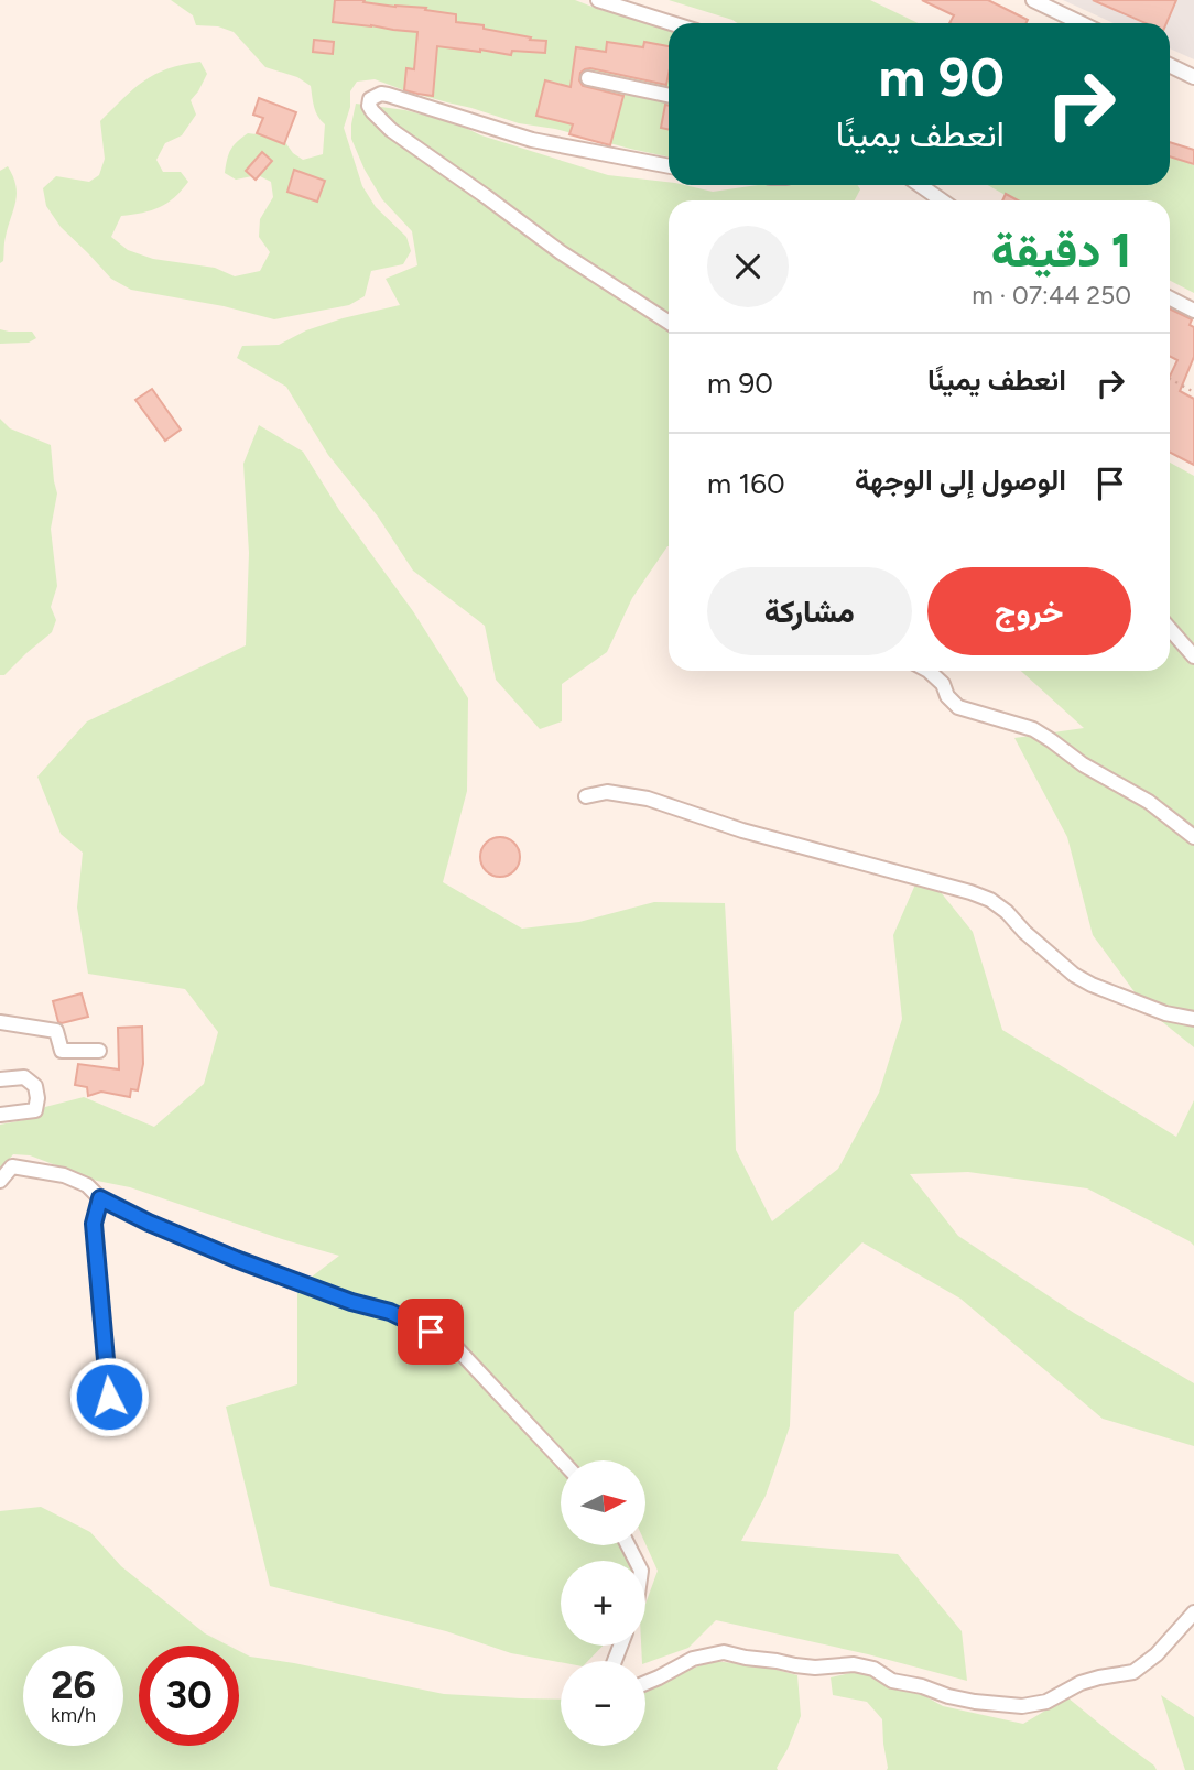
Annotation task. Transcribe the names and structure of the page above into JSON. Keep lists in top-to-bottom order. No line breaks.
{"north":"right","page":{"turn":["90 m","انعطف يمينًا"],"heading":["1 دقيقة","250 m · 07:44"],"list":[{"name":"انعطف يمينًا","value":"90 m"},{"name":"الوصول إلى الوجهة","value":"160 m"}],"buttons":["خروج","مشاركة"],"map_buttons":["+","−"],"speed":"26 km/h","limit":"30"}}
